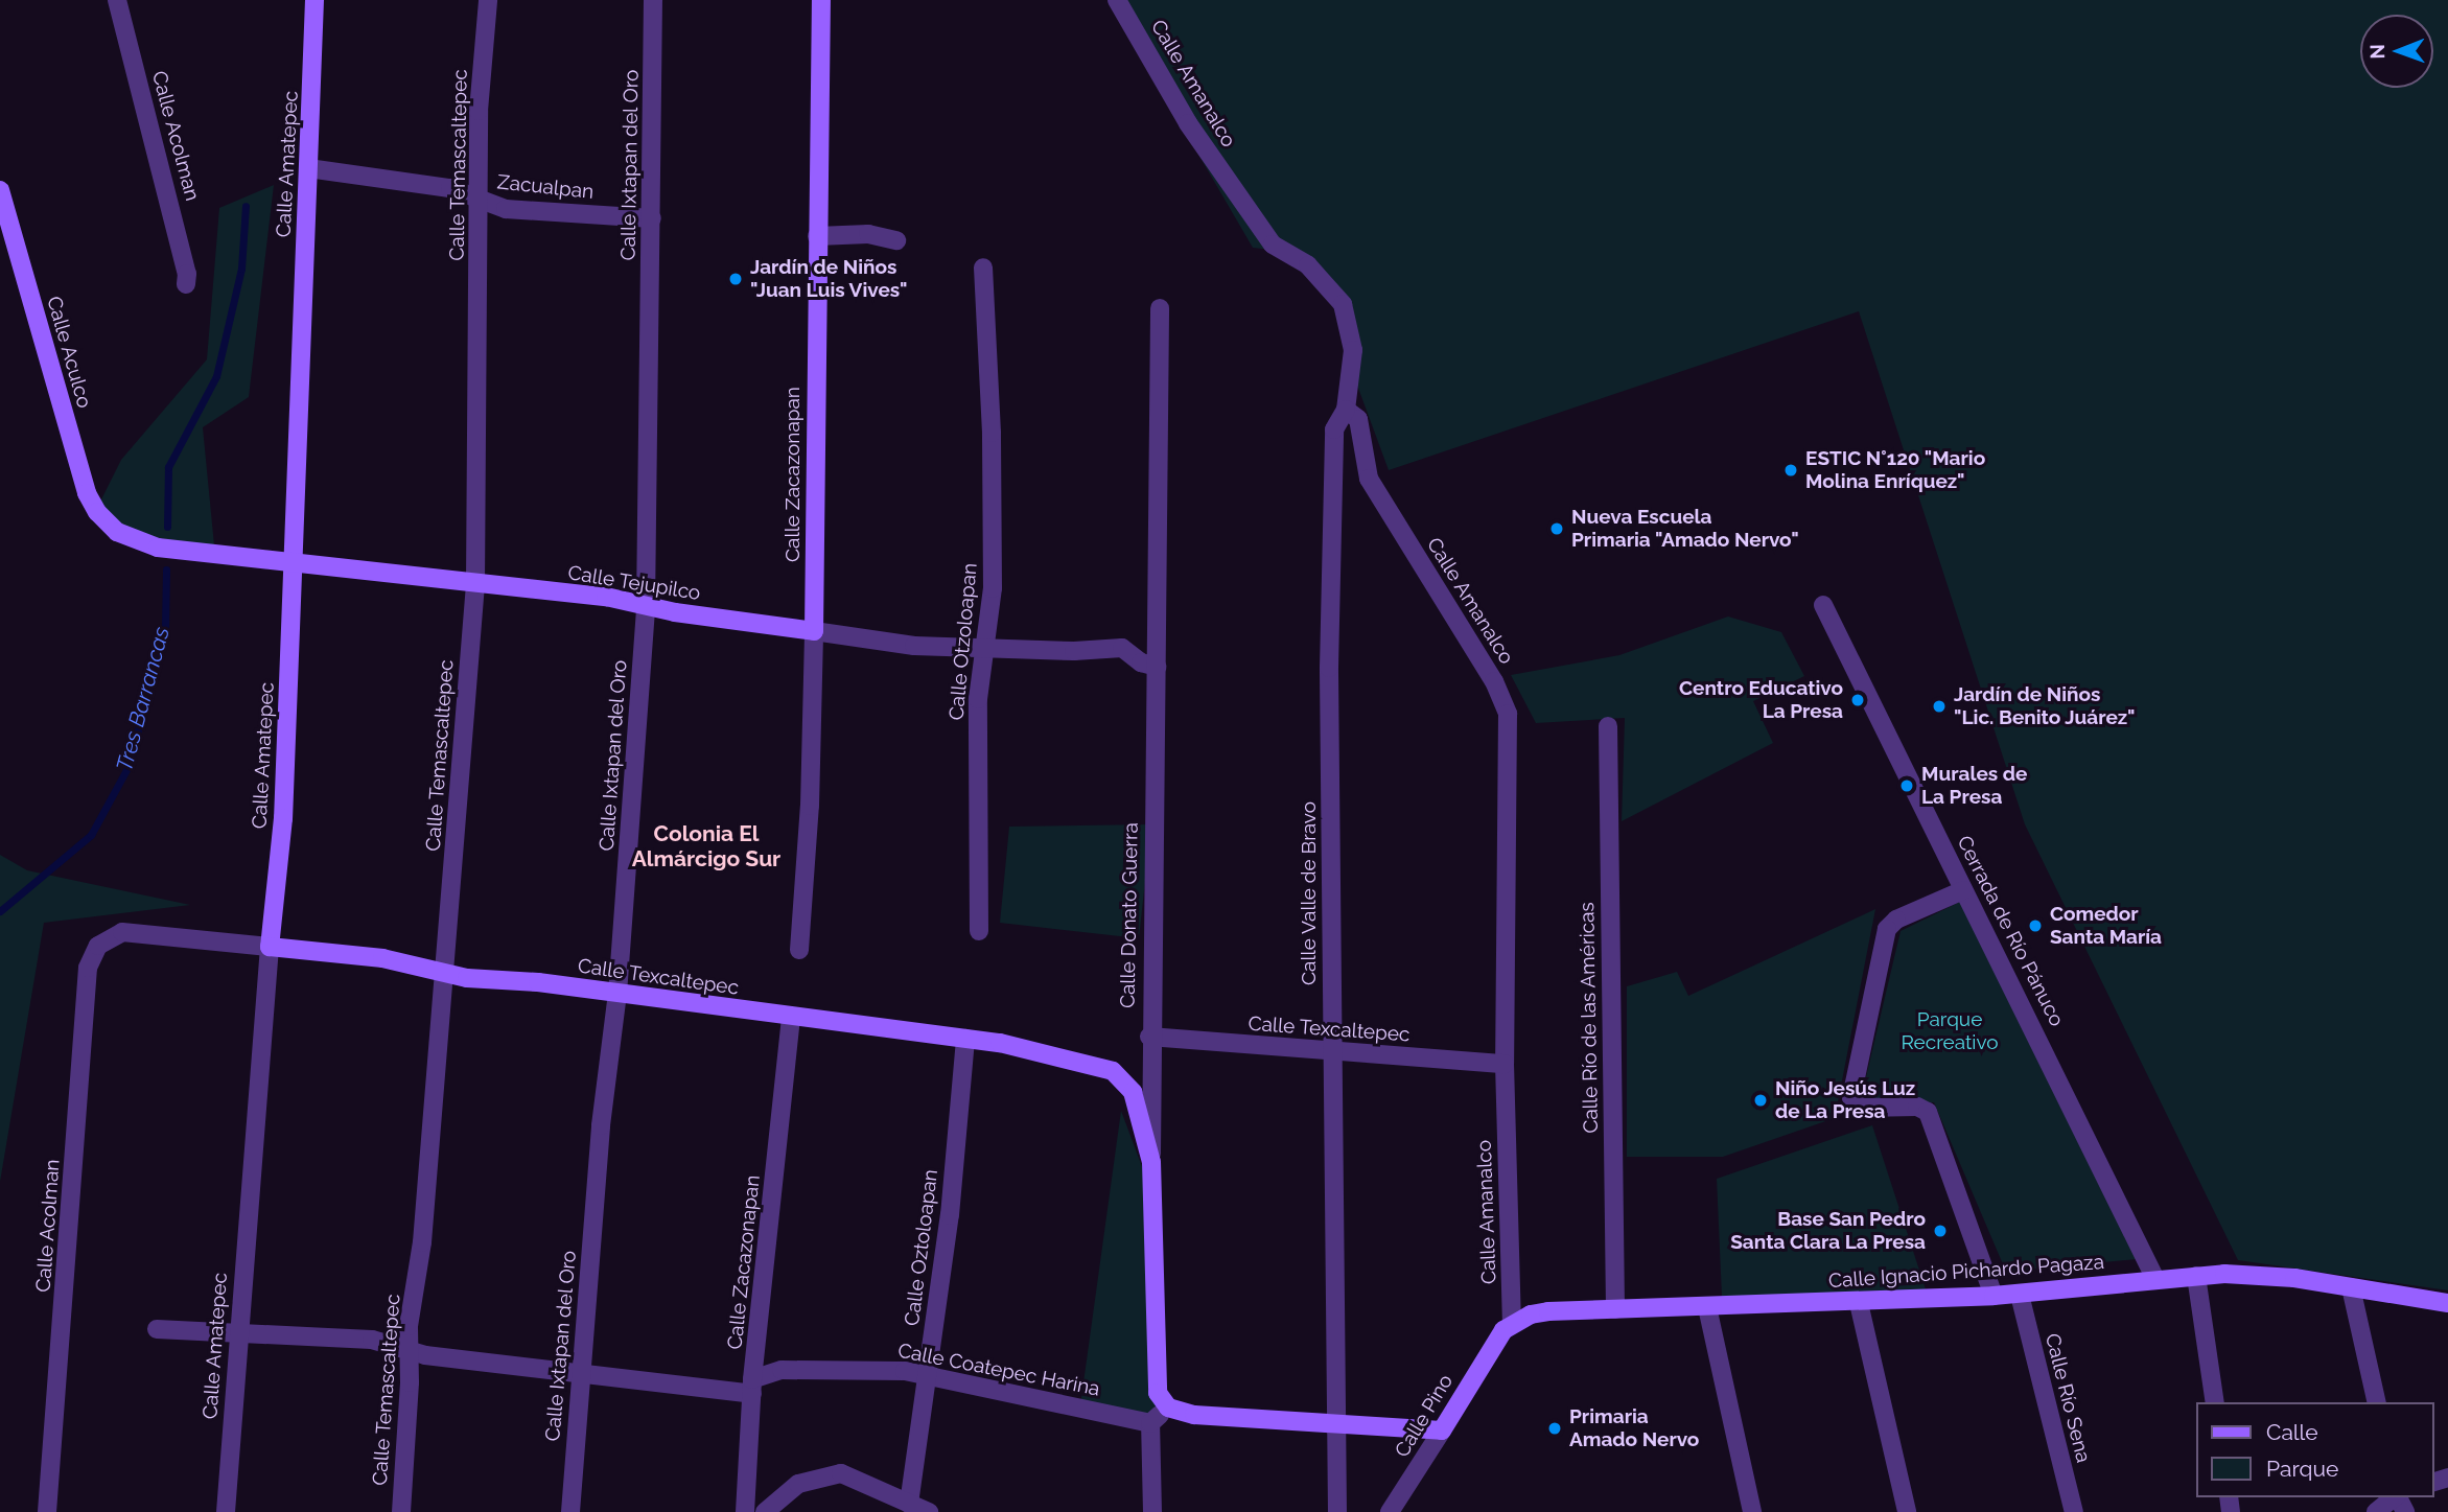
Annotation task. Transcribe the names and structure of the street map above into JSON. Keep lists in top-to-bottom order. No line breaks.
{"streets":{"street":["Calle Amanalco","Calle Acolman","Calle Amatepec","Calle Temascaltepec","Calle Ixtapan del Oro","Zacualpan","Calle Aculco","Calle Zacazonapan","Calle Tejupilco","Calle Otzoloapan","Calle Valle de Bravo","Calle Donato Guerra","Cerrada de Río Pánuco","Calle Texcaltepec","Calle Río de las Américas","Calle Oztoloapan","Calle Ignacio Pichardo Pagaza","Calle Coatepec Harina","Calle Río Sena","Calle Pino"]},"crossings":[["Calle Amanalco","Calle Valle de Bravo"],["Calle Amanalco","Calle Texcaltepec"],["Calle Amanalco","Calle Ignacio Pichardo Pagaza"],["Calle Acolman","Calle Texcaltepec"],["Calle Amatepec","Zacualpan"],["Calle Amatepec","Calle Tejupilco"],["Calle Amatepec","Calle Texcaltepec"],["Calle Temascaltepec","Zacualpan"],["Calle Temascaltepec","Calle Tejupilco"],["Calle Temascaltepec","Calle Texcaltepec"],["Calle Ixtapan del Oro","Zacualpan"],["Calle Ixtapan del Oro","Calle Tejupilco"],["Calle Ixtapan del Oro","Calle Texcaltepec"],["Calle Aculco","Calle Tejupilco"],["Calle Zacazonapan","Calle Tejupilco"],["Calle Zacazonapan","Calle Texcaltepec"],["Calle Zacazonapan","Calle Coatepec Harina"],["Calle Tejupilco","Calle Otzoloapan"],["Calle Tejupilco","Calle Donato Guerra"],["Calle Valle de Bravo","Calle Texcaltepec"],["Calle Donato Guerra","Calle Texcaltepec"],["Cerrada de Río Pánuco","Calle Ignacio Pichardo Pagaza"],["Calle Texcaltepec","Calle Oztoloapan"],["Calle Río de las Américas","Calle Ignacio Pichardo Pagaza"],["Calle Oztoloapan","Calle Coatepec Harina"],["Calle Ignacio Pichardo Pagaza","Calle Río Sena"],["Calle Ignacio Pichardo Pagaza","Calle Pino"]],"districts":["Colonia El Almárcigo Sur"],"water":["Tres Barrancas"],"parks":["Parque Recreativo"],"places":["Jardín de Niños \"Juan Luis Vives\"","ESTIC N°120 \"Mario Molina Enríquez\"","Nueva Escuela Primaria \"Amado Nervo\"","Centro Educativo La Presa","Jardín de Niños \"Lic. Benito Juárez\"","Murales de La Presa","Comedor Santa María","Niño Jesús Luz de La Presa","Base San Pedro Santa Clara La Presa","Primaria Amado Nervo"],"legend":["Calle","Parque"],"north":"left"}
